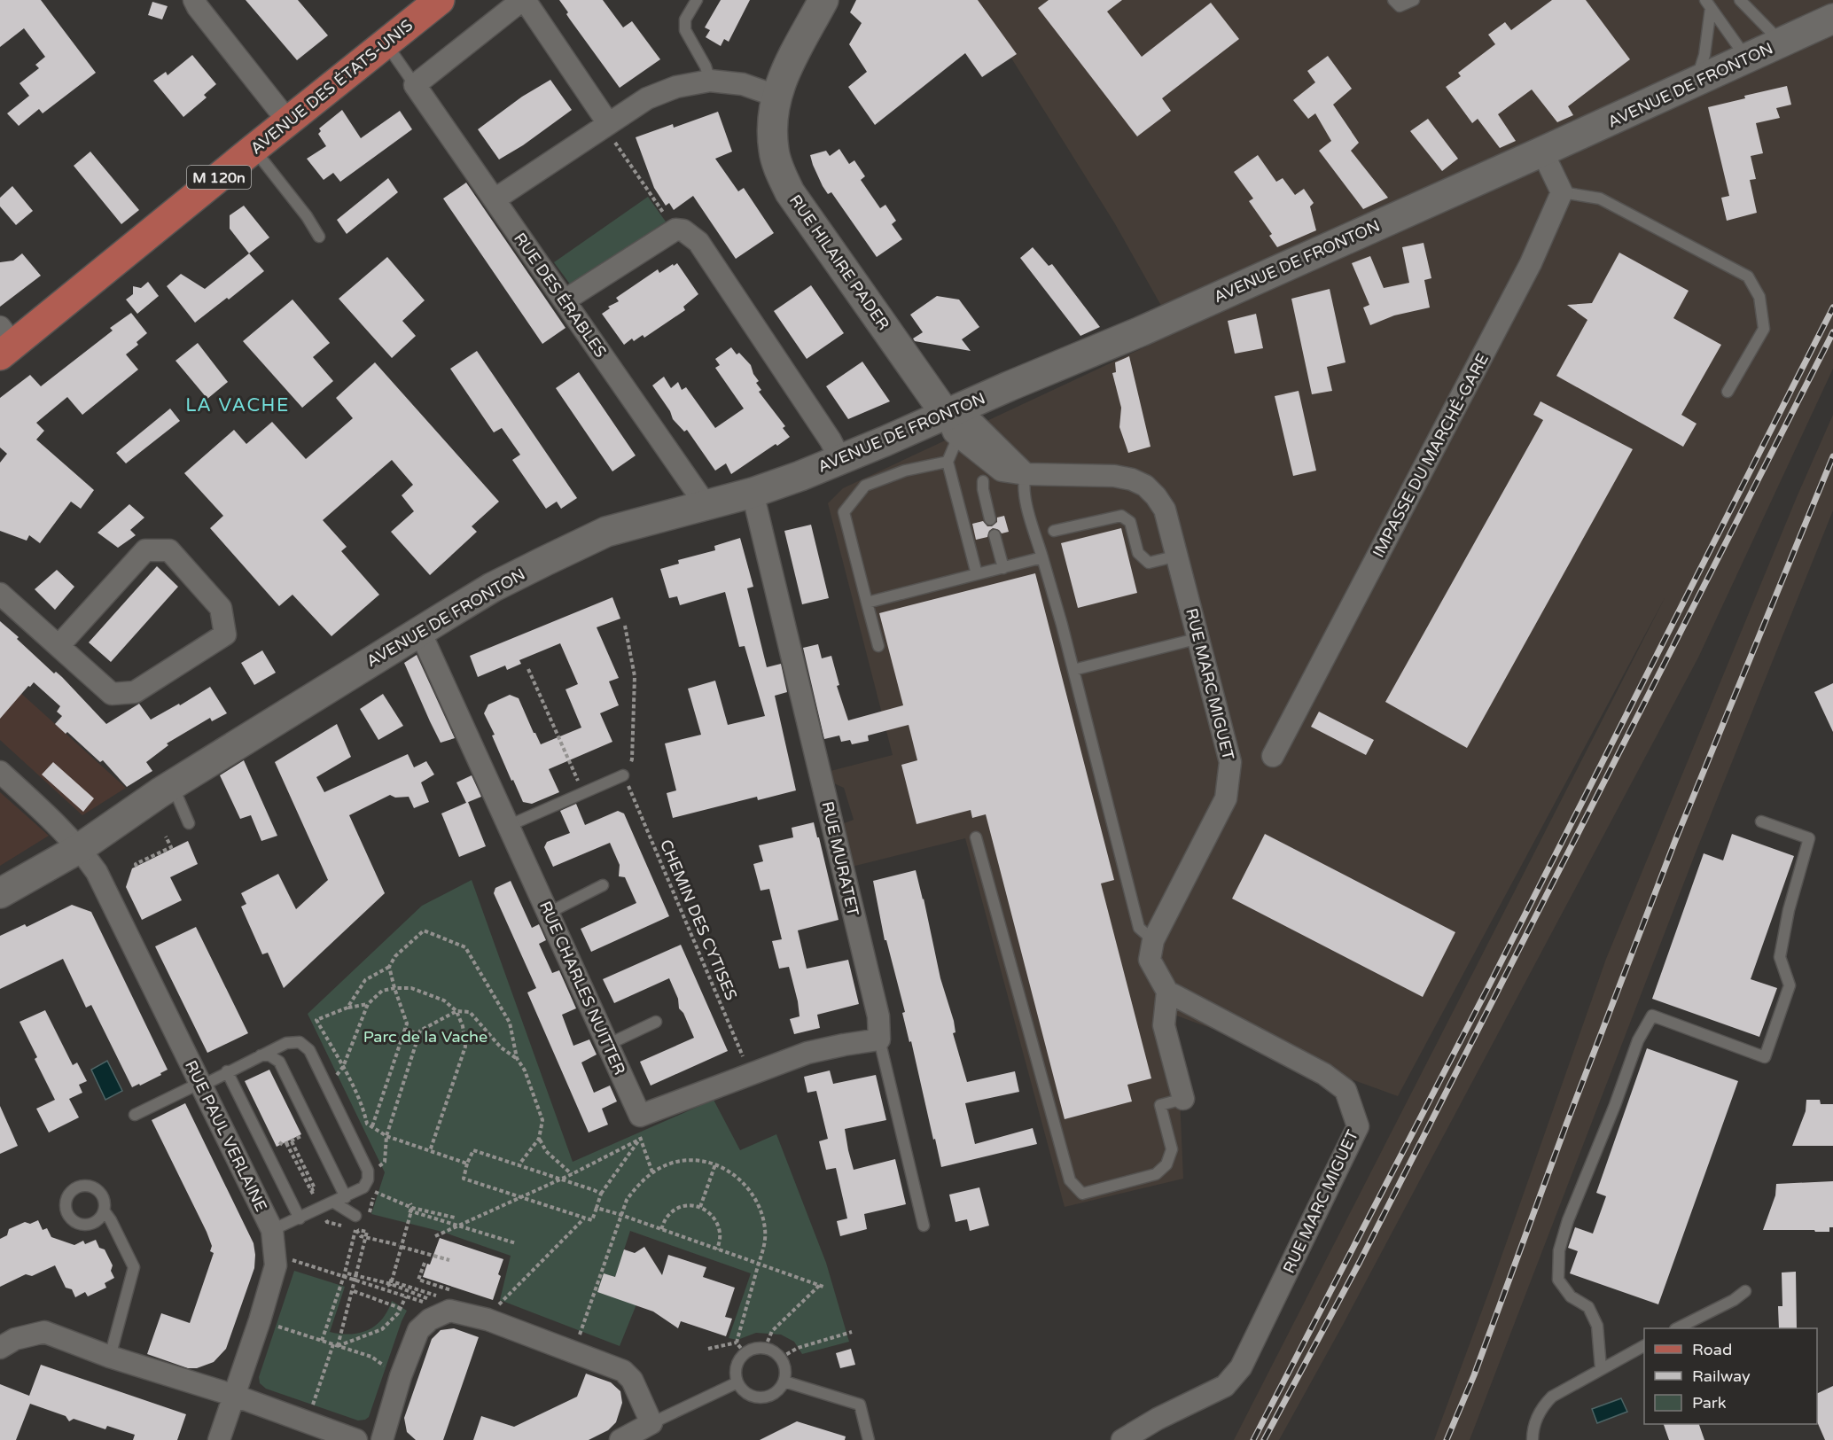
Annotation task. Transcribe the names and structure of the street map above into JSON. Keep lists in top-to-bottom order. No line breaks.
{"streets":{"main road":["AVENUE DES ÉTATS-UNIS","M 120n"],"street":["AVENUE DE FRONTON","RUE HILAIRE PADER","RUE DES ÉRABLES","IMPASSE DU MARCHÉ-GARE","RUE MARC MIGUET","RUE MURATET","RUE CHARLES NUITTER","RUE PAUL VERLAINE"],"path":["CHEMIN DES CYTISES"]},"crossings":[["AVENUE DE FRONTON","RUE HILAIRE PADER"],["AVENUE DE FRONTON","RUE DES ÉRABLES"],["AVENUE DE FRONTON","RUE MURATET"],["AVENUE DE FRONTON","RUE CHARLES NUITTER"],["AVENUE DE FRONTON","RUE PAUL VERLAINE"]],"districts":["LA VACHE"],"parks":["Parc de la Vache"],"legend":["Road","Railway","Park"]}
